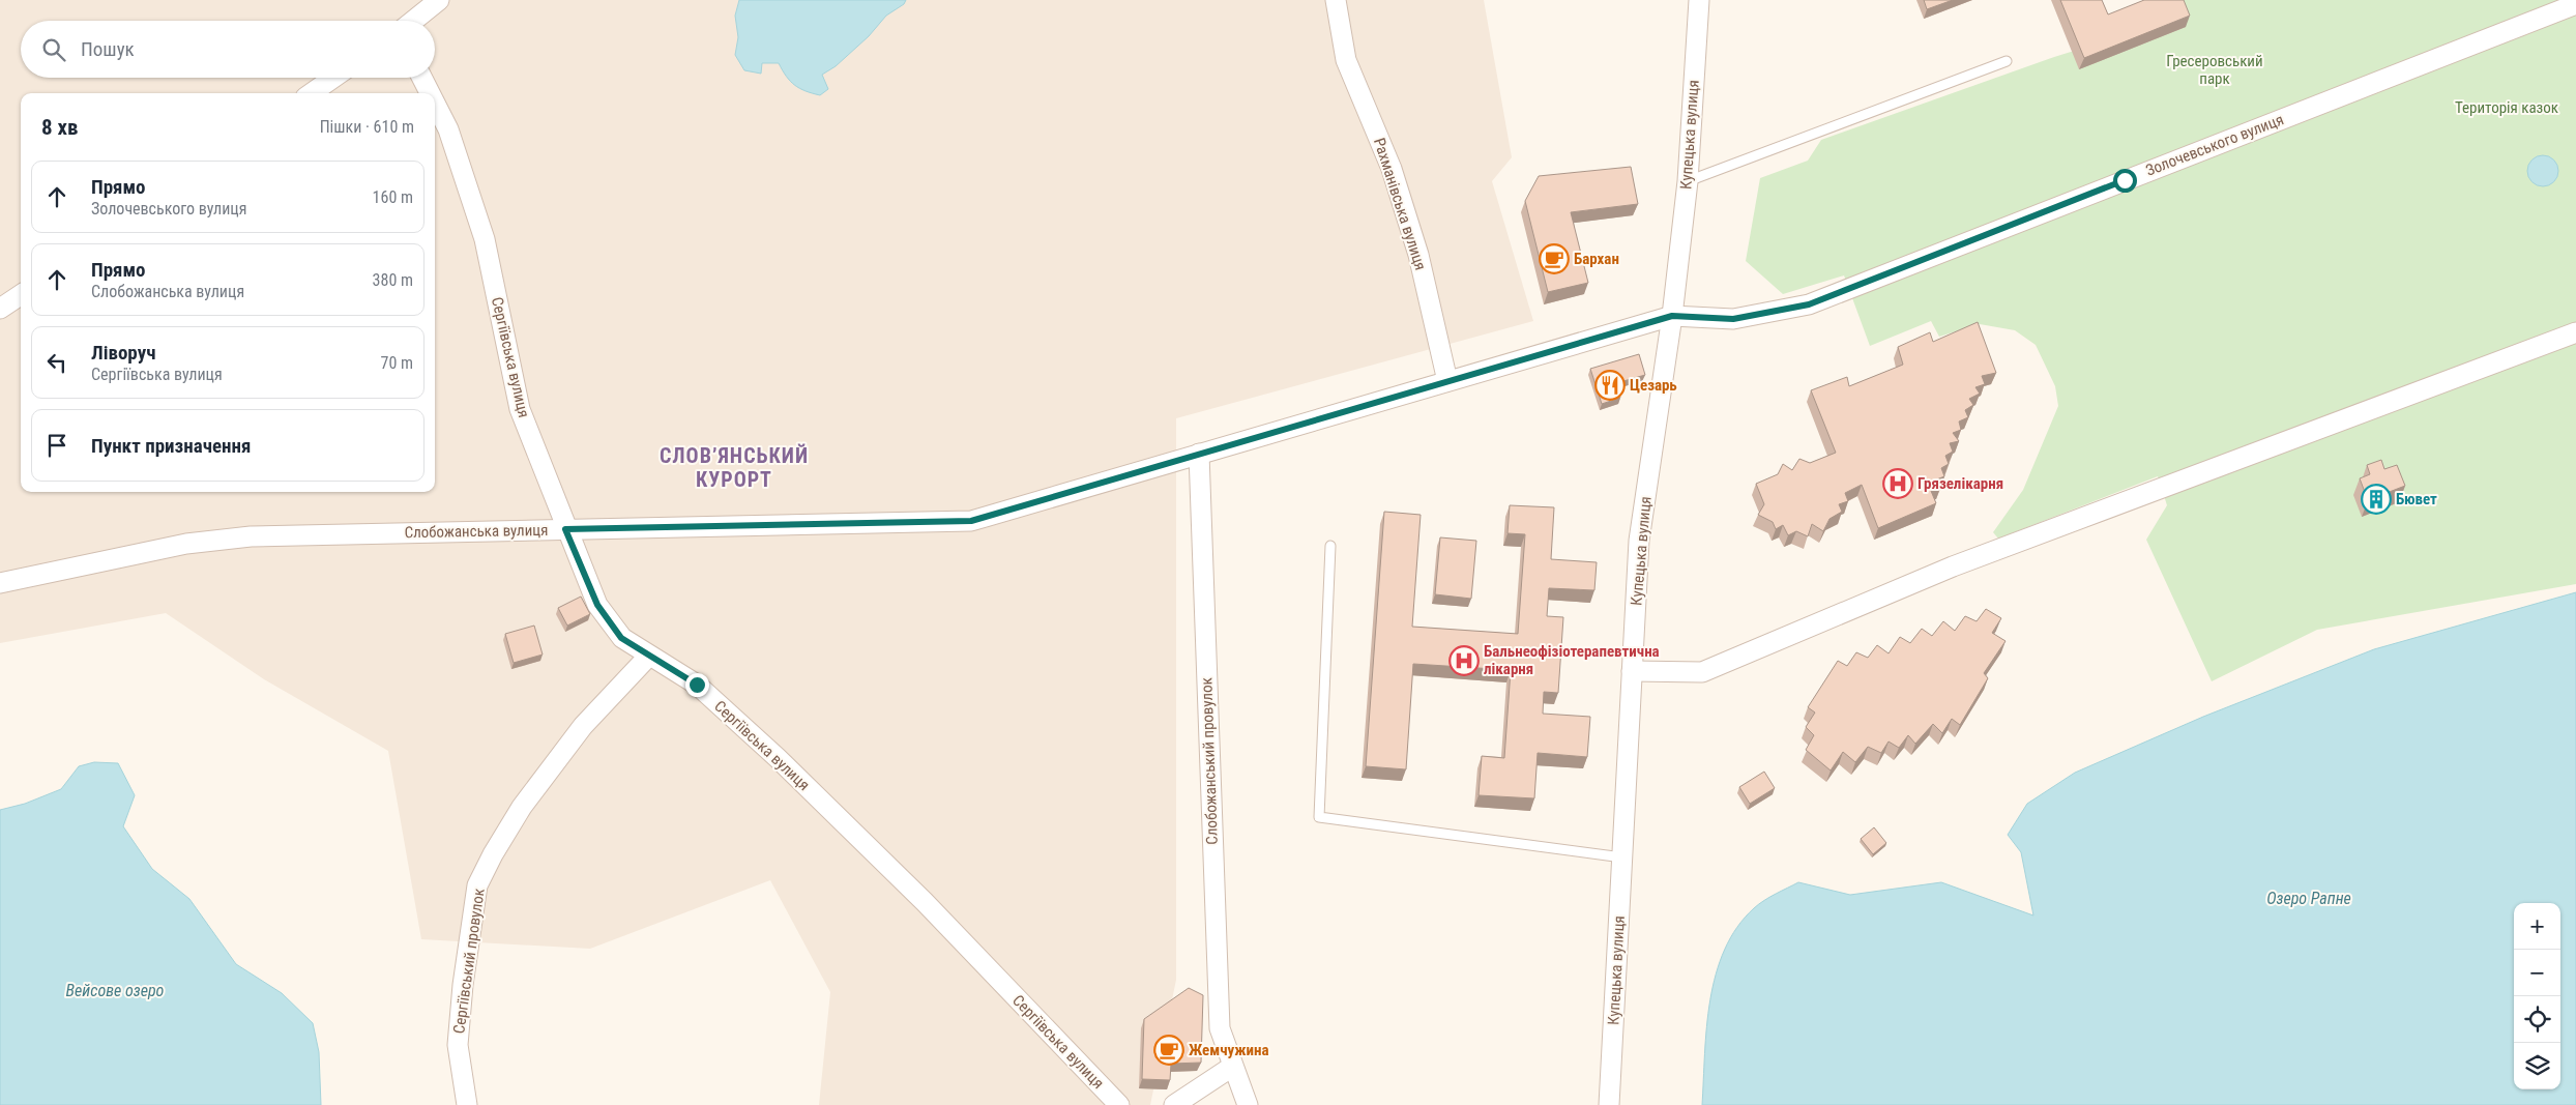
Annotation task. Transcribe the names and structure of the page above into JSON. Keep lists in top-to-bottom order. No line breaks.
{"streets":{"street":["Купецька вулиця","Золочевського вулиця","Рахманівська вулиця","Сергіївська вулиця","Слобожанська вулиця","Слобожанський провулок","Сергіївський провулок"]},"crossings":[["Купецька вулиця","Золочевського вулиця"],["Купецька вулиця","Слобожанська вулиця"],["Золочевського вулиця","Слобожанська вулиця"],["Рахманівська вулиця","Слобожанська вулиця"],["Сергіївська вулиця","Слобожанська вулиця"],["Сергіївська вулиця","Сергіївський провулок"],["Слобожанська вулиця","Слобожанський провулок"]],"districts":["СЛОВ’ЯНСЬКИЙ КУРОРТ"],"water":["Озеро Рапне","Вейсове озеро"],"parks":["Гресеровський парк","Територія казок"],"places":{"cafe":["Бархан","Жемчужина"],"restaurant":["Цезарь"],"hospital":["Грязелікарня","Бальнеофізіотерапевтична лікарня"],"building":["Бювет"]},"page":{"search":"Пошук","heading":["8 хв","Пішки · 610 m"],"list":[["Прямо","Золочевського вулиця","160 m"],["Прямо","Слобожанська вулиця","380 m"],["Ліворуч","Сергіївська вулиця","70 m"],"Пункт призначення"],"map_buttons":["+","−"]}}
